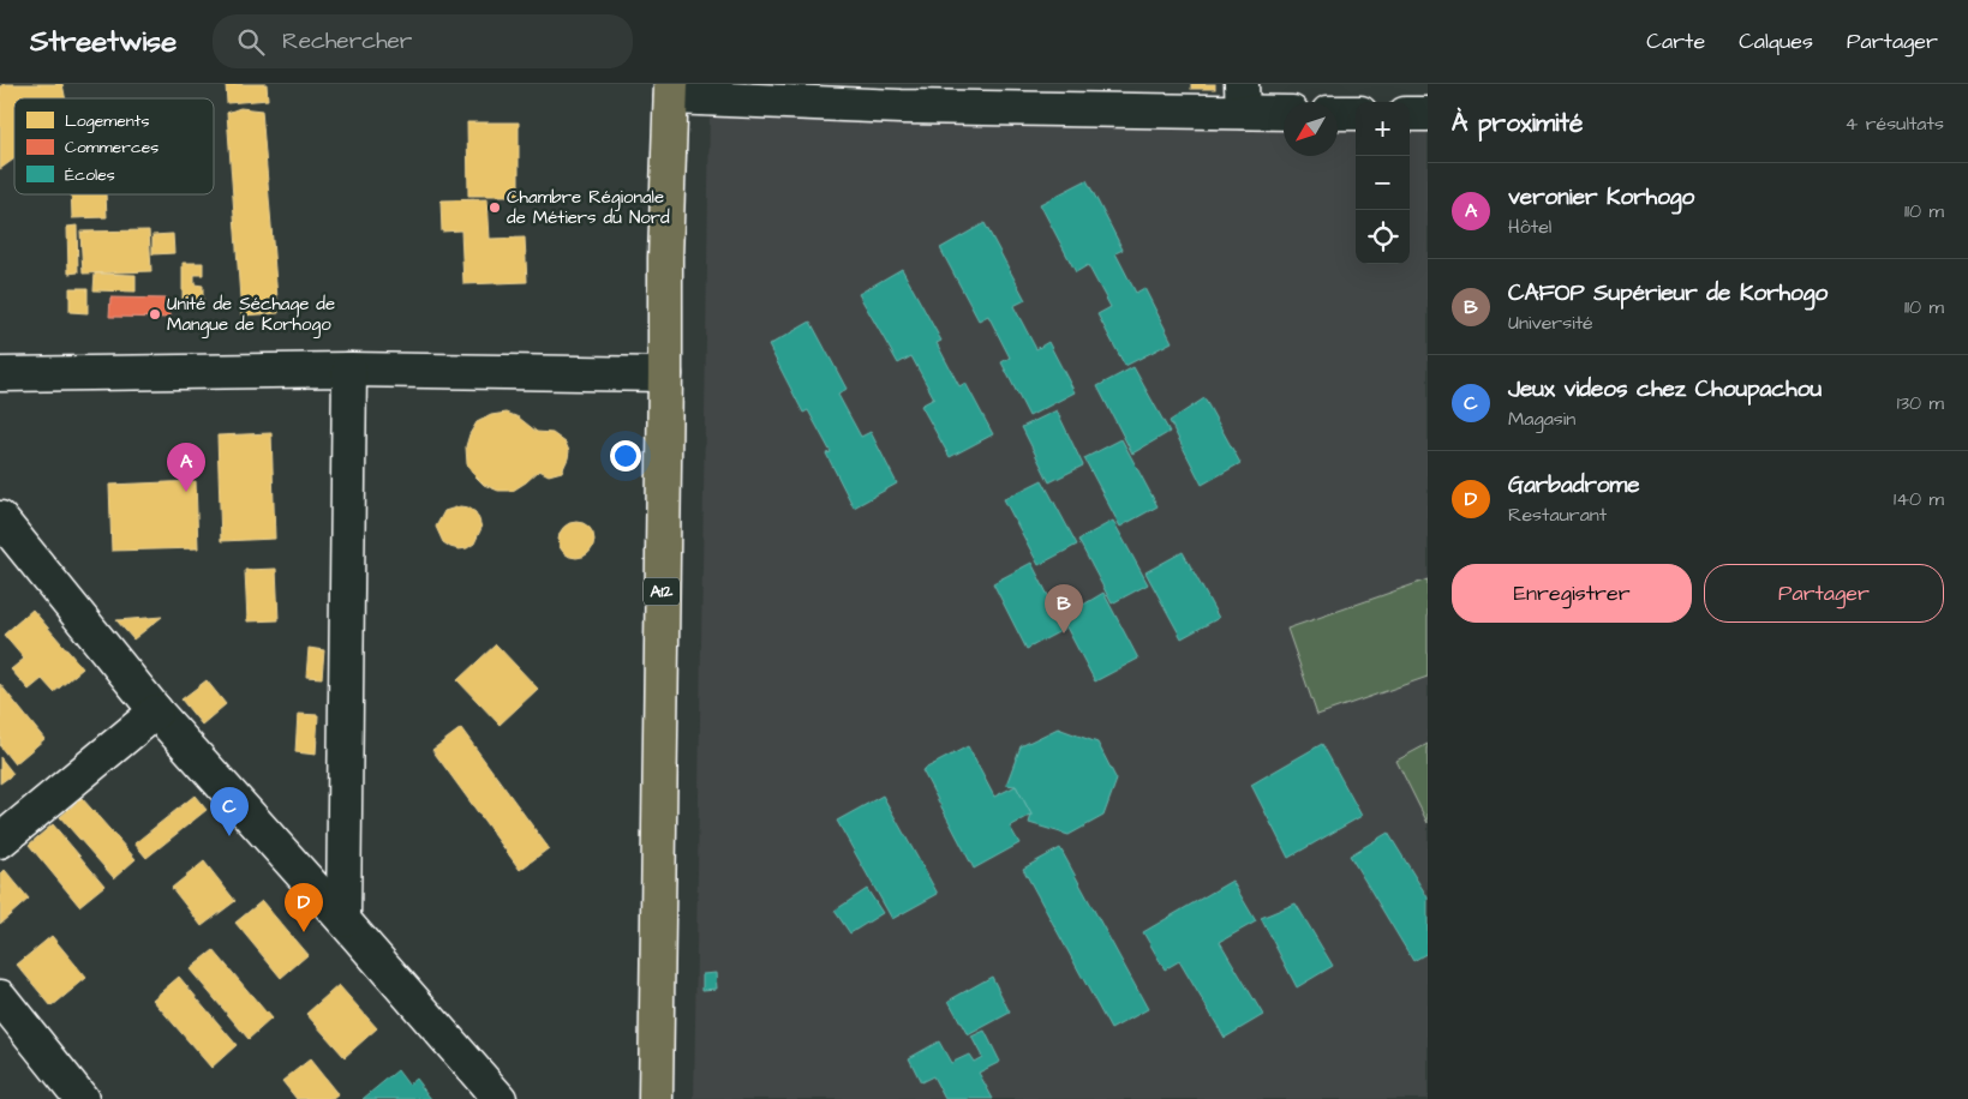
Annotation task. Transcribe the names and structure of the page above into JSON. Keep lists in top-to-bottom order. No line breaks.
{"streets":{"main road":["A12"]},"places":["Chambre Régionale de Métiers du Nord","Unité de Séchage de Mangue de Korhogo"],"legend":["Logements","Commerces","Écoles"],"north":"bottom left","page":{"header":"Streetwise","search":"Rechercher","nav":["Carte","Calques","Partager"],"heading":["À proximité","4 résultats"],"map_buttons":["+","−"],"list":[{"mark":"A","name":"veronier Korhogo","note":"Hôtel","value":"110 m"},{"mark":"B","name":"CAFOP Supérieur de Korhogo","note":"Université","value":"110 m"},{"mark":"C","name":"Jeux videos chez Choupachou","note":"Magasin","value":"130 m"},{"mark":"D","name":"Garbadrome","note":"Restaurant","value":"140 m"}],"pins":["A","B","C","D"],"buttons":["Enregistrer","Partager"]}}
